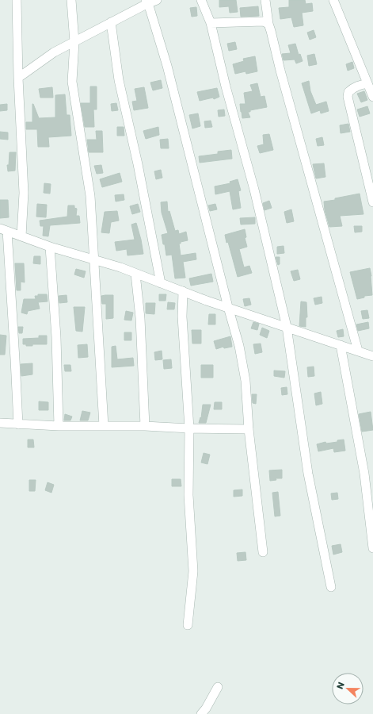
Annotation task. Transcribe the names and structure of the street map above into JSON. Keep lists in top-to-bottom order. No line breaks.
{"north":"left"}
